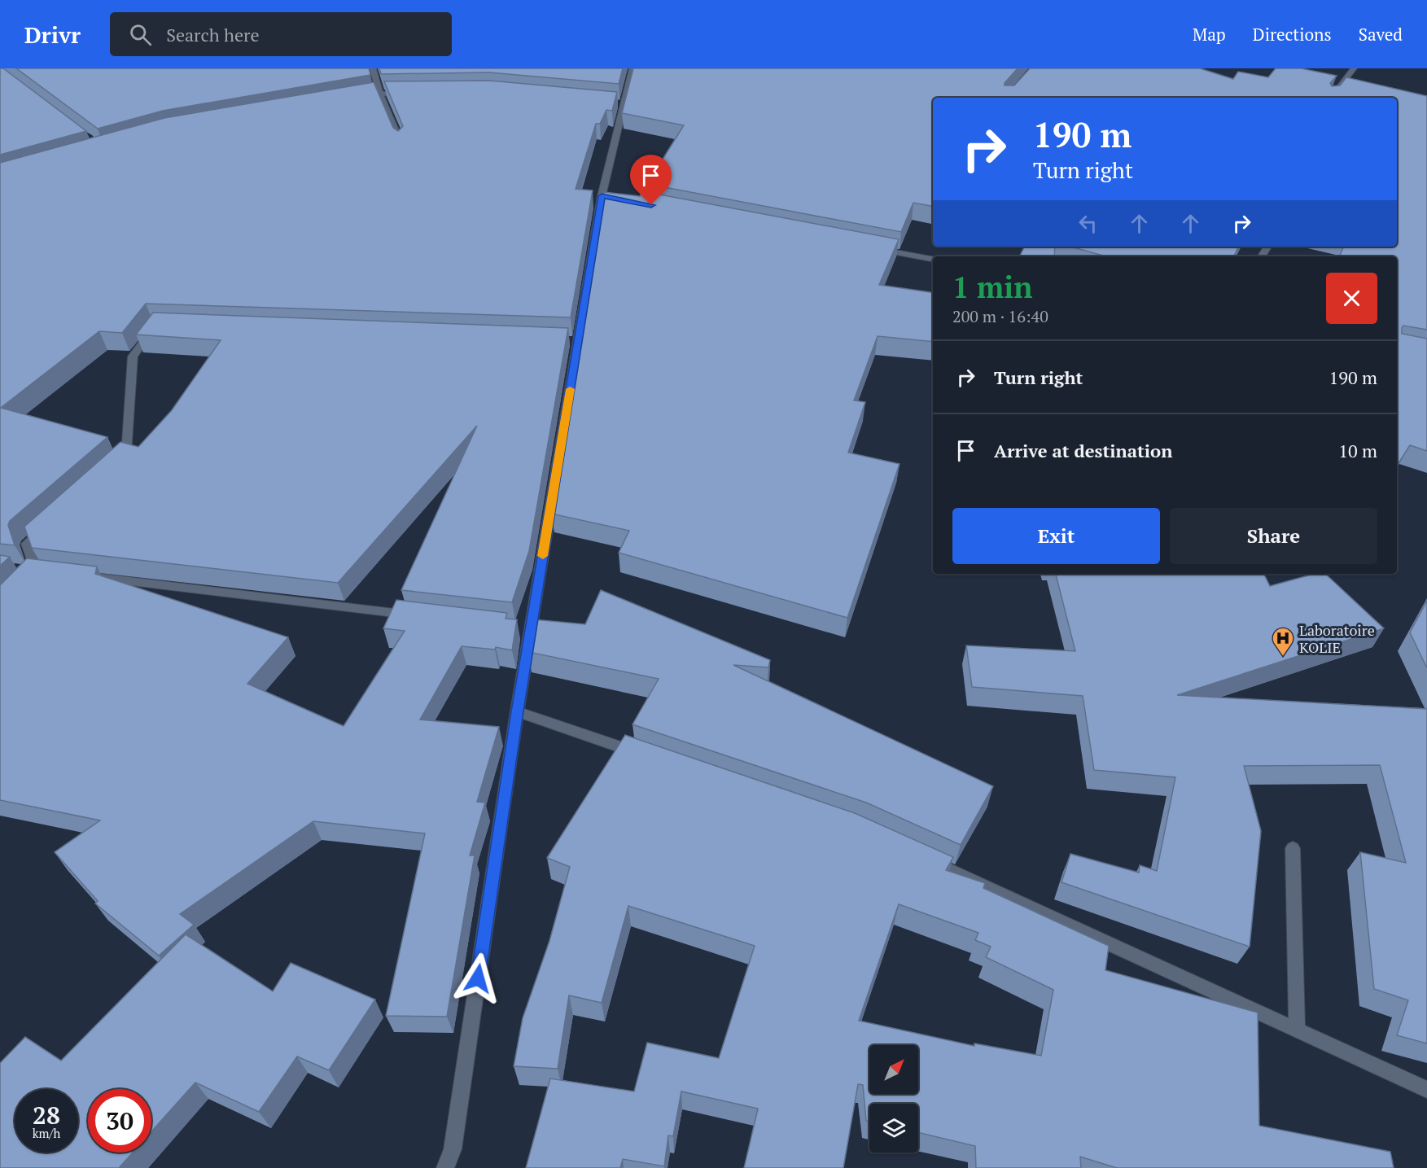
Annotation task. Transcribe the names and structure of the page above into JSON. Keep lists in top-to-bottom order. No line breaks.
{"places":{"hospital":["Laboratoire KOLIE"]},"north":"top right","page":{"header":"Drivr","search":"Search here","nav":["Map","Directions","Saved"],"turn":["190 m","Turn right"],"heading":["1 min","200 m · 16:40"],"list":[{"name":"Turn right","value":"190 m"},{"name":"Arrive at destination","value":"10 m"}],"buttons":["Exit","Share"],"speed":"28 km/h","limit":"30"}}
